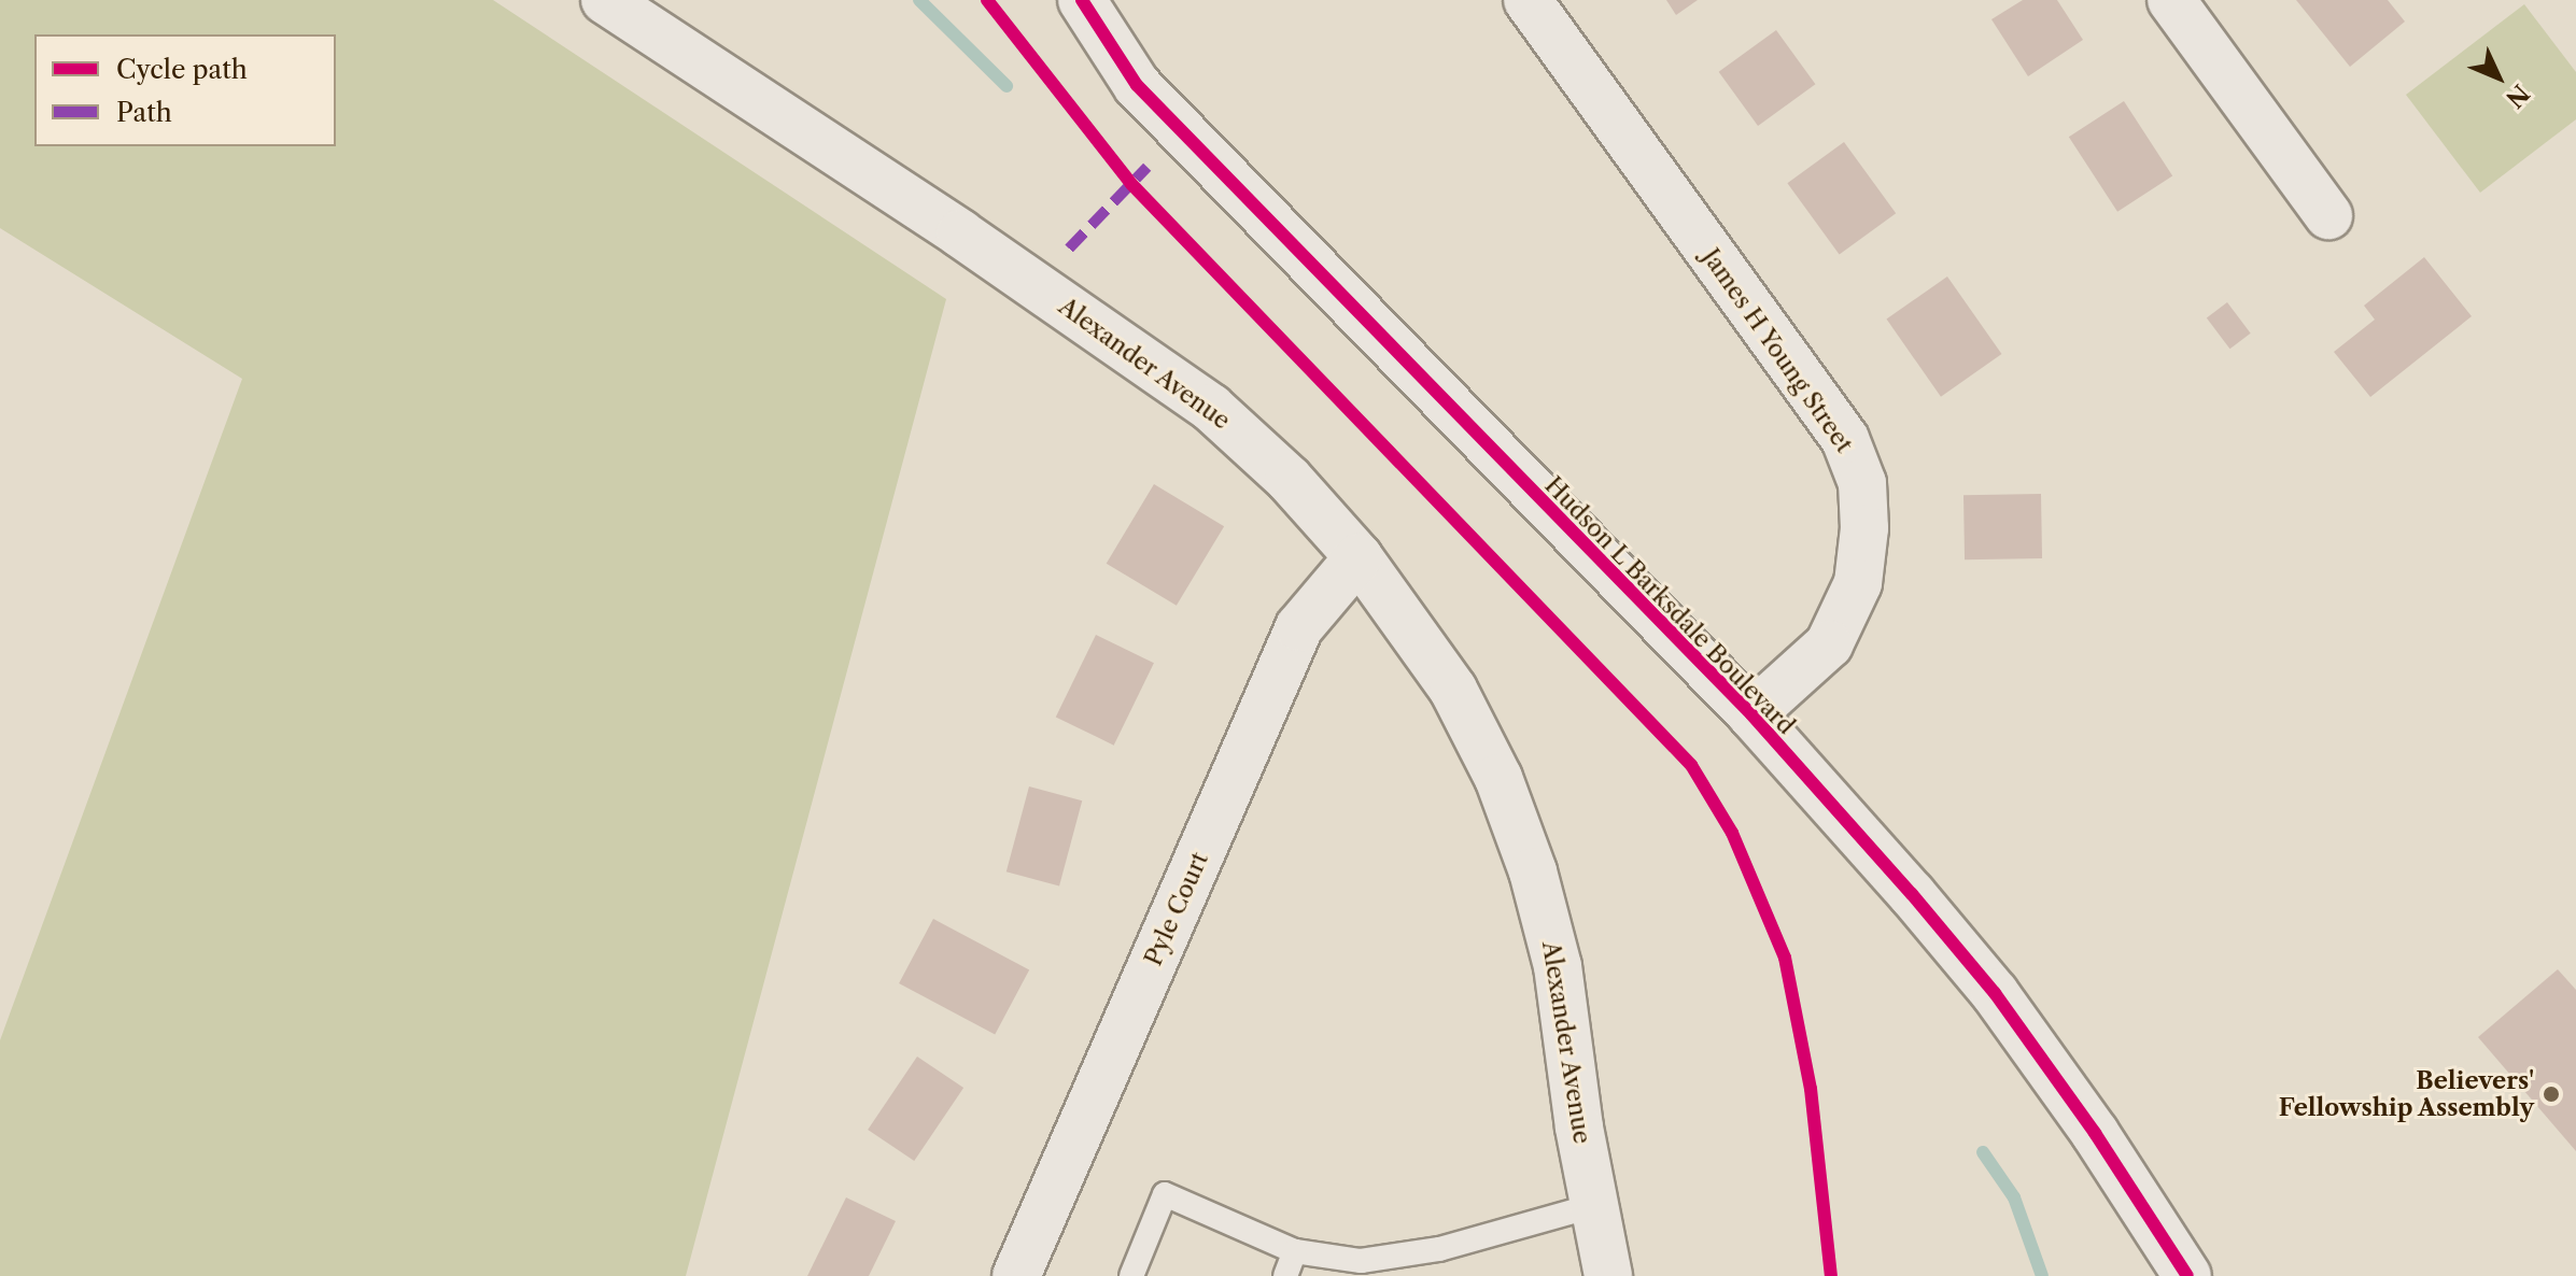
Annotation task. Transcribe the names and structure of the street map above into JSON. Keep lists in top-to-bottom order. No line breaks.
{"streets":{"street":["James H Young Street","Alexander Avenue","Hudson L Barksdale Boulevard","Pyle Court"]},"crossings":[["James H Young Street","Hudson L Barksdale Boulevard"],["Alexander Avenue","Pyle Court"]],"places":["Believers' Fellowship Assembly"],"legend":["Cycle path","Path"],"north":"bottom right"}
